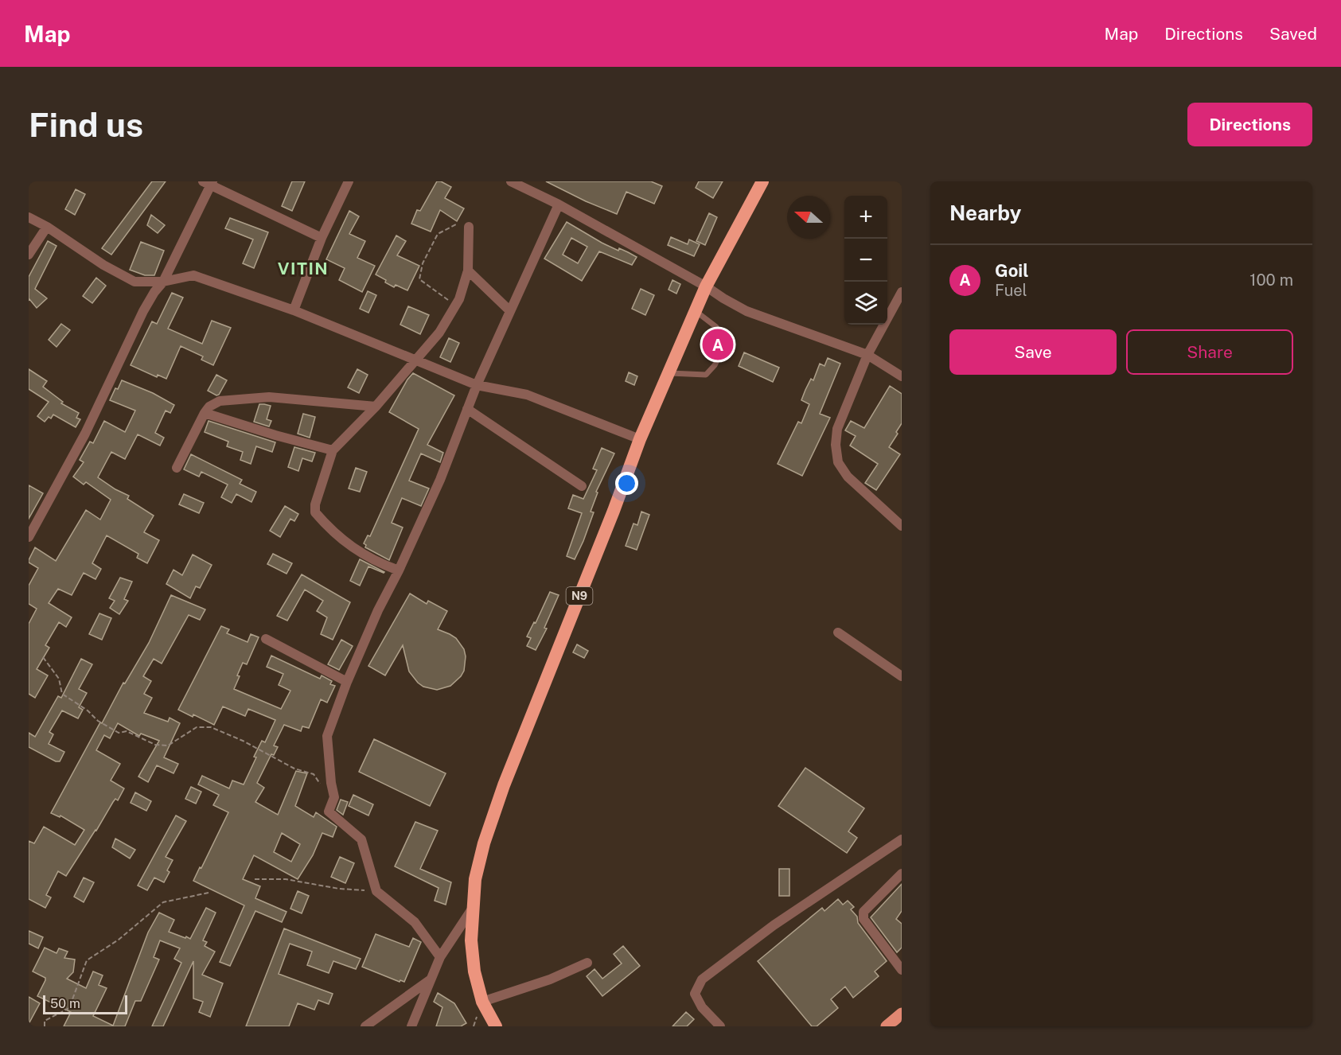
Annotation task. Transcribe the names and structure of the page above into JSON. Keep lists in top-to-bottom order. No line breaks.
{"streets":{"highway":["N9"]},"districts":["VITIN"],"scale_bar":"50 m","north":"left","page":{"header":"Map","nav":["Map","Directions","Saved"],"buttons":["Directions",["Save","Share"]],"title":"Find us","heading":"Nearby","map_buttons":["+","−"],"list":[{"mark":"A","name":"Goil","note":"Fuel","value":"100 m"}],"pins":"A","scale":"50 m"}}
